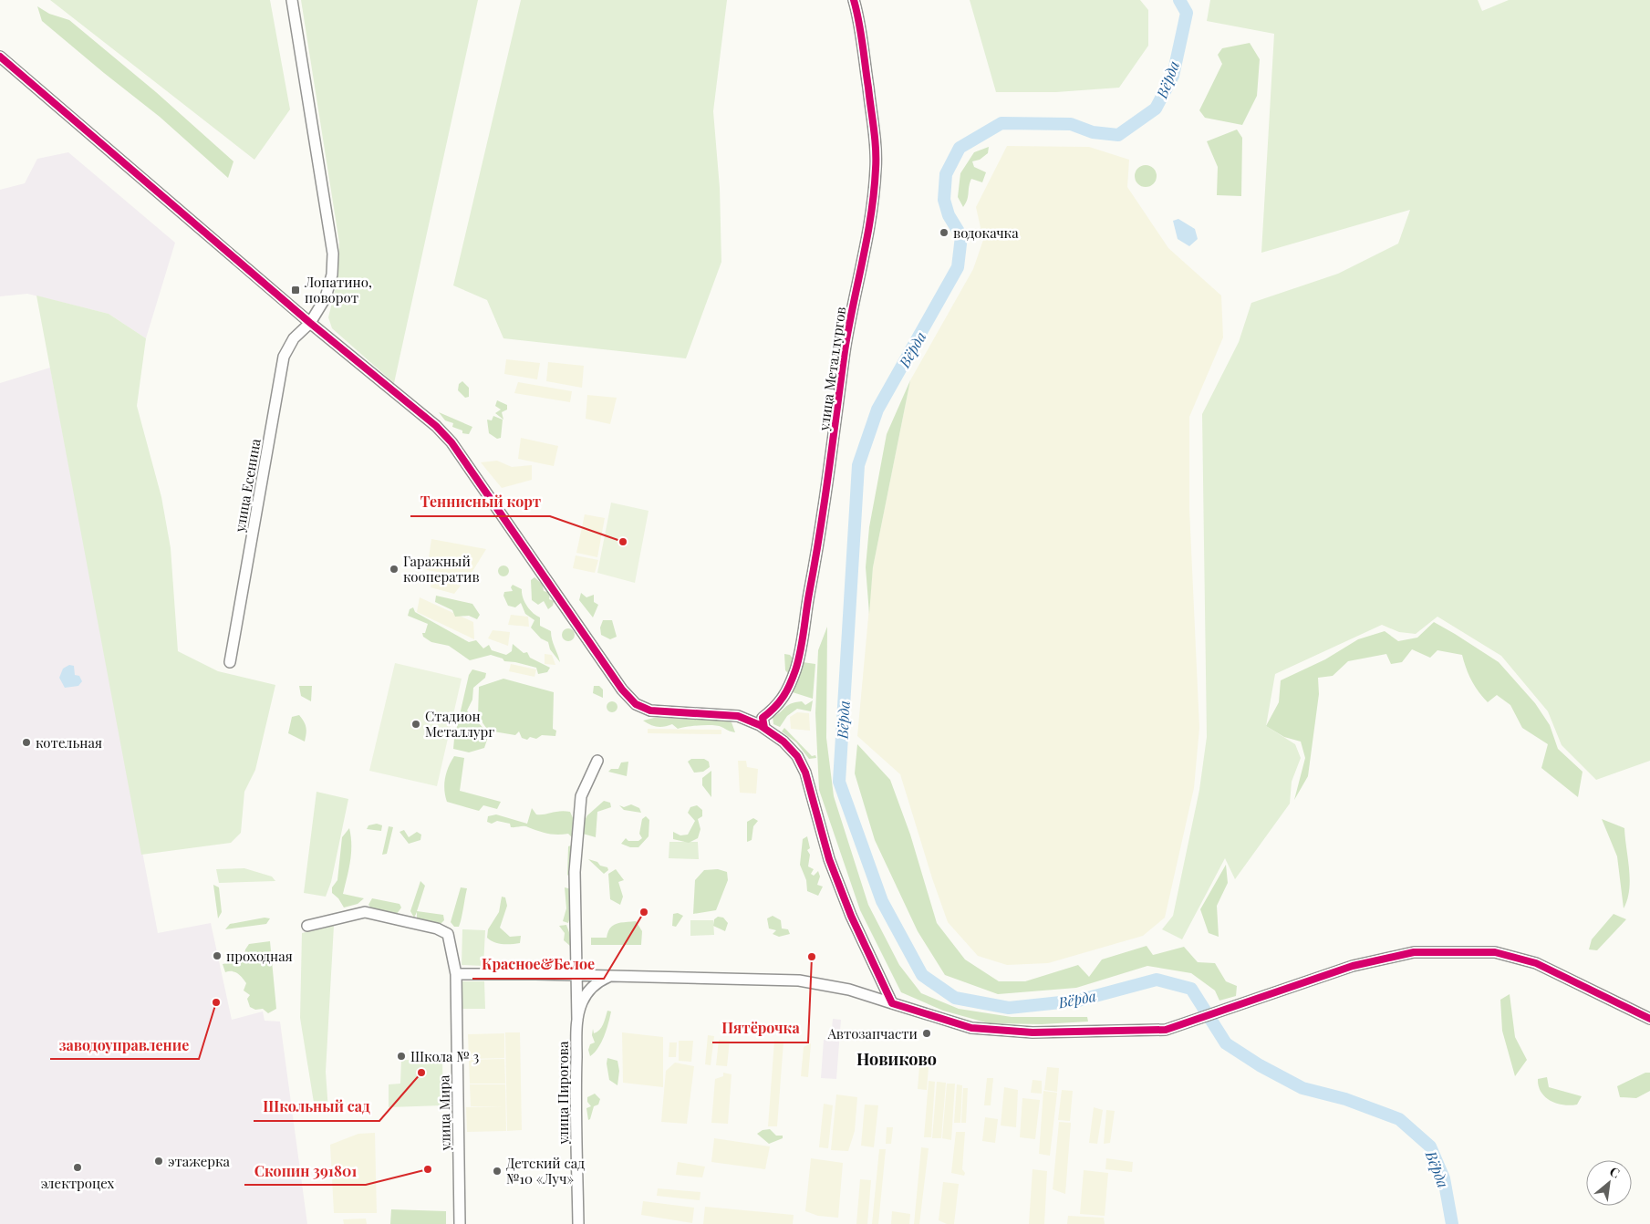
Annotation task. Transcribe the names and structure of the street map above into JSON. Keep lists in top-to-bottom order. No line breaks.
{"streets":{"street":["улица Металлургов","улица Есенина","улица Пирогова","улица Мира"]},"districts":["Новиково"],"water":["Вёрда"],"places":{"other":["водокачка","Теннисный корт","Гаражный кооператив","Стадион Металлург","котельная","Красное&Белое","проходная","Пятёрочка","заводоуправление","Автозапчасти","Школа № 3","Школьный сад","этажерка","электроцех","Скопин 391801","Детский сад №10 «Луч»"],"transit":["Лопатино, поворот"]},"north":"top right"}
